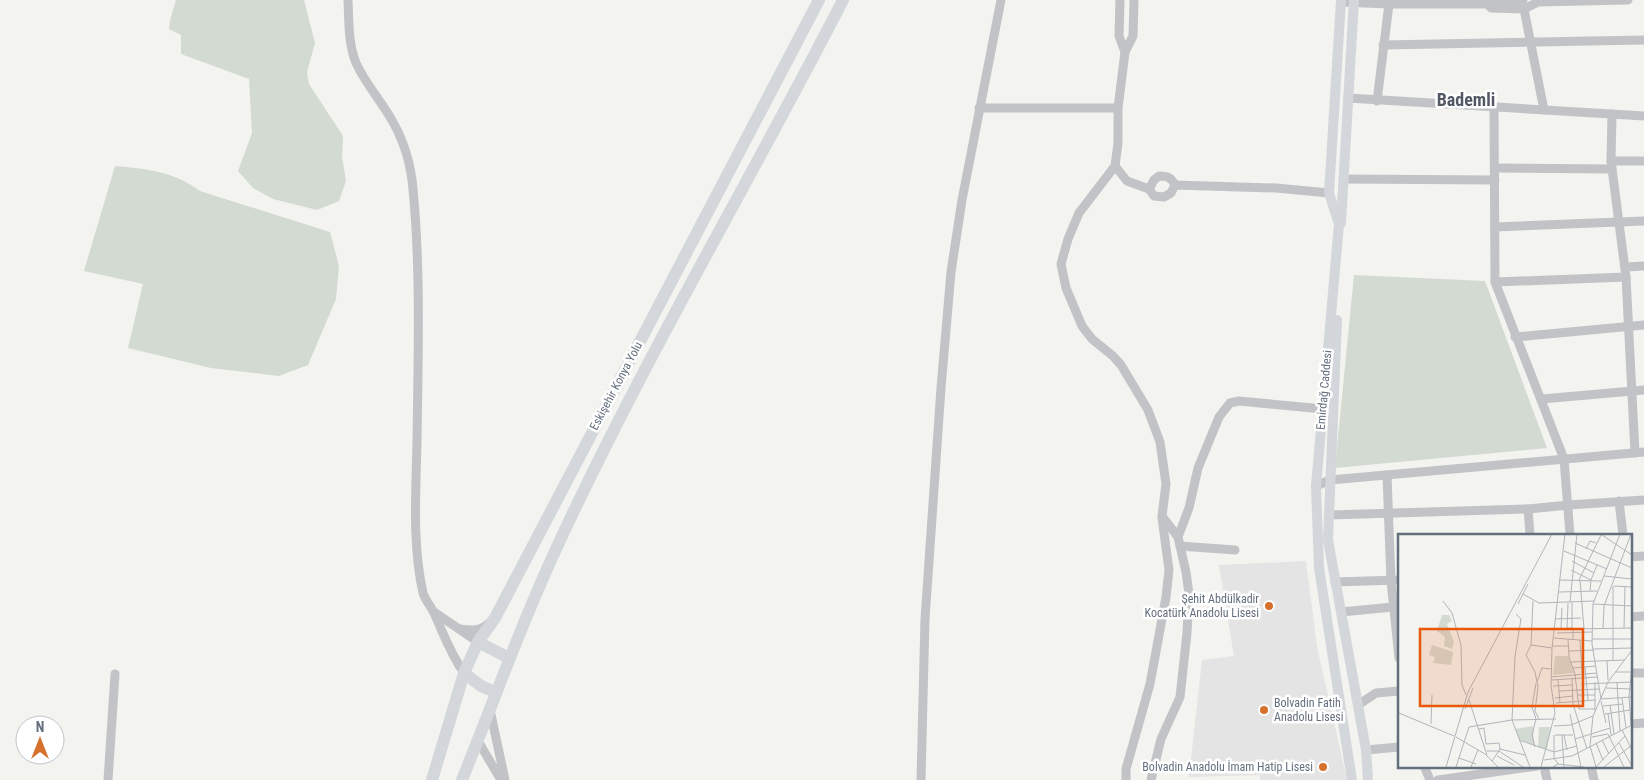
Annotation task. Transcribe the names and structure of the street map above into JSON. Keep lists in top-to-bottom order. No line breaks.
{"streets":{"highway":["Eskişehir Konya Yolu"],"main road":["Emirdağ Caddesi"]},"districts":["Bademli"],"places":["Şehit Abdülkadir Kocatürk Anadolu Lisesi","Bolvadin Fatih Anadolu Lisesi","Bolvadin Anadolu İmam Hatip Lisesi"],"north":"top"}
